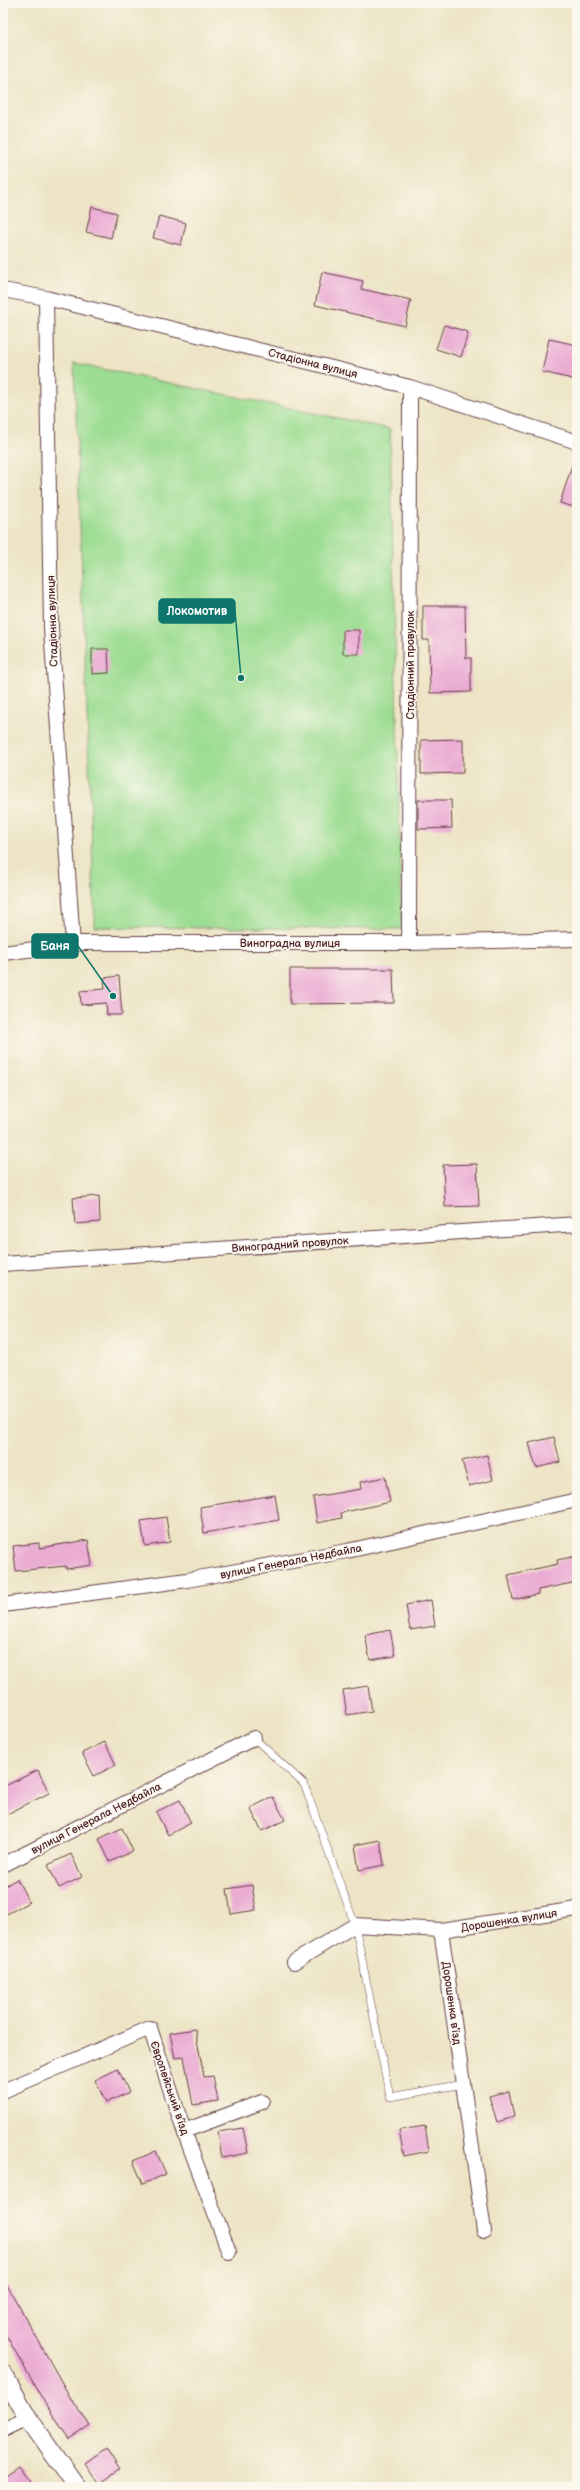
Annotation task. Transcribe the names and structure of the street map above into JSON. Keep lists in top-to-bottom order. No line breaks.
{"streets":{"street":["Стадіонна вулиця","Стадіонний провулок","Виноградна вулиця","Виноградний провулок","вулиця Генерала Недбайла","Дорошенка вулиця","Дорошенка в’їзд","Європейський в’їзд"]},"crossings":[["Стадіонна вулиця","Стадіонний провулок"],["Стадіонна вулиця","Виноградна вулиця"],["Стадіонний провулок","Виноградна вулиця"],["Дорошенка вулиця","Дорошенка в’їзд"]],"places":["Локомотив","Баня"]}
